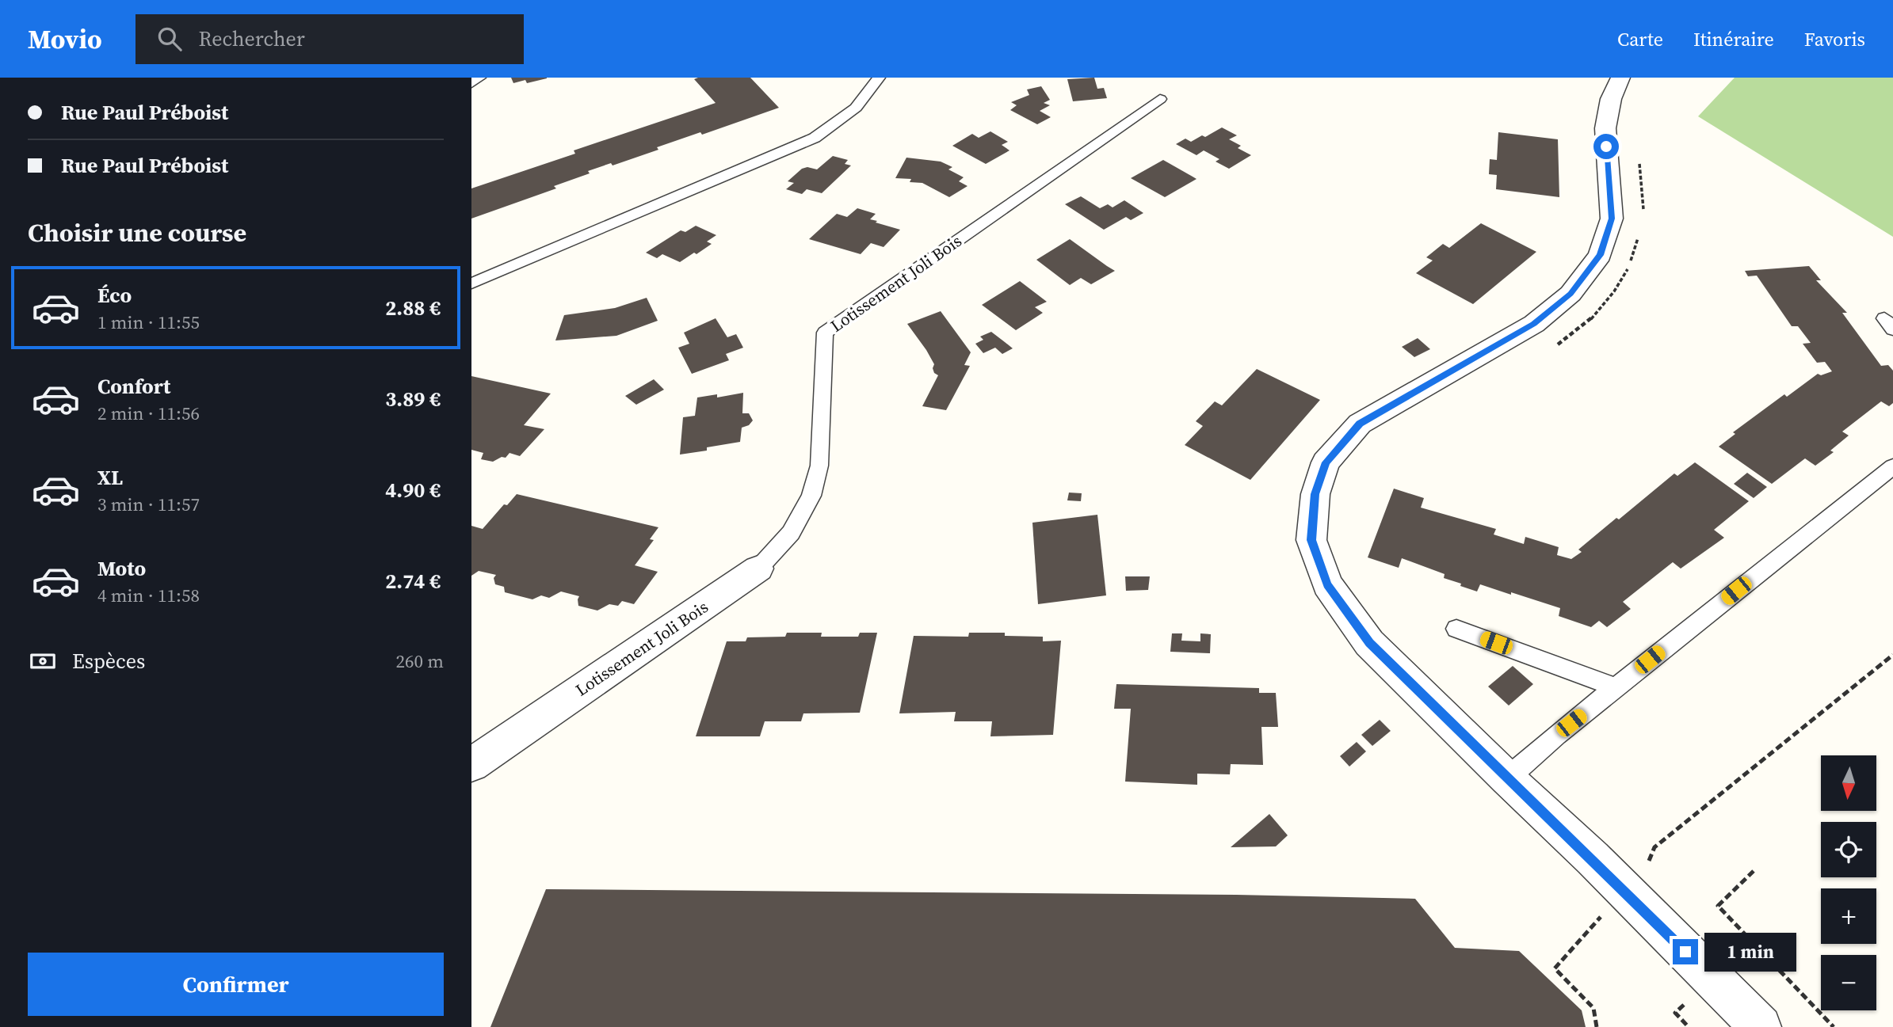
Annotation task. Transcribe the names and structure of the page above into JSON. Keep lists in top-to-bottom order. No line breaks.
{"streets":{"street":["Lotissement Joli Bois"]},"north":"bottom","page":{"header":"Movio","search":"Rechercher","nav":["Carte","Itinéraire","Favoris"],"banner":["Rue Paul Préboist","Rue Paul Préboist"],"heading":"Choisir une course","list":[{"name":"Éco","note":"1 min · 11:55","value":"2.88 €"},{"name":"Confort","note":"2 min · 11:56","value":"3.89 €"},{"name":"XL","note":"3 min · 11:57","value":"4.90 €"},{"name":"Moto","note":"4 min · 11:58","value":"2.74 €"}],"pay":["Espèces","260 m"],"map_buttons":["+","−"],"bubble":"1 min","buttons":"Confirmer"}}
